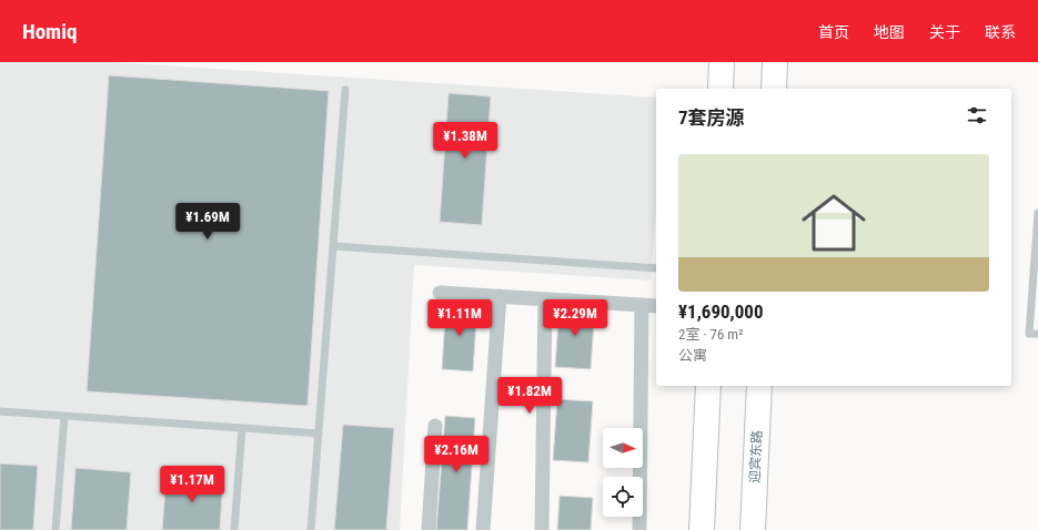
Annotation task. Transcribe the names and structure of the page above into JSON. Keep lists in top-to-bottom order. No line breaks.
{"streets":{"highway":["迎宾东路"]},"north":"right","page":{"header":"Homiq","nav":["首页","地图","关于","联系"],"heading":"7套房源","price":["¥1.38M","¥1.69M","¥1.11M","¥2.29M","¥1.82M","¥2.16M","¥1.17M"],"list":[{"name":"¥1,690,000","note":"2室 · 76 m² · 公寓"}]}}
